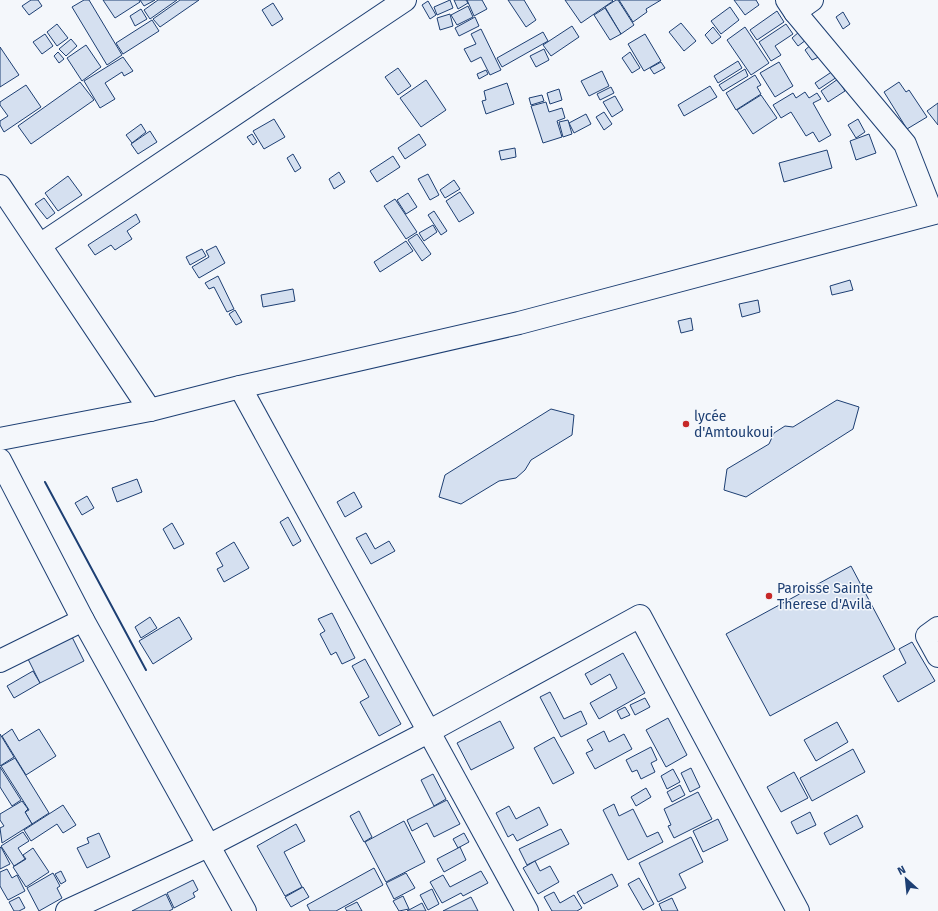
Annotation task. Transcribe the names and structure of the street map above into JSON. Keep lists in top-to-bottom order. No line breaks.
{"places":["lycée d'Amtoukoui","Paroisse Sainte Therese d'Avila"],"north":"top left"}
